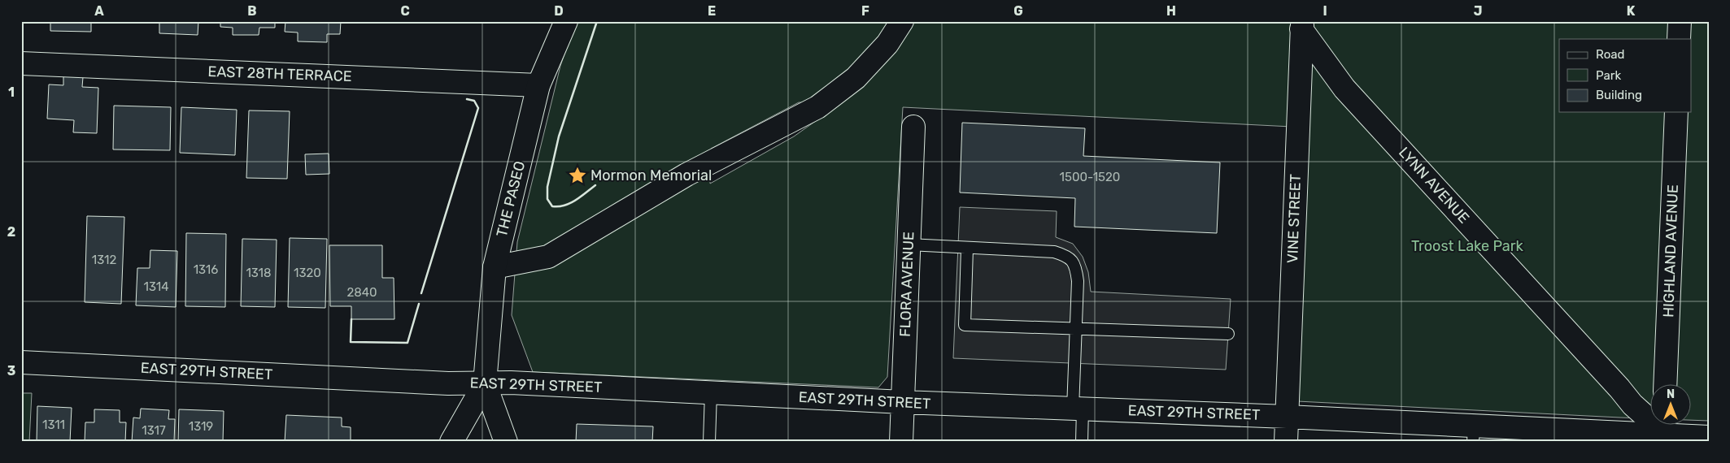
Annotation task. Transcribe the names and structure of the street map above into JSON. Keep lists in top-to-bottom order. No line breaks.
{"streets":{"street":["EAST 28TH TERRACE","LYNN AVENUE","THE PASEO","VINE STREET","HIGHLAND AVENUE","FLORA AVENUE","EAST 29TH STREET"]},"crossings":[["EAST 28TH TERRACE","THE PASEO"],["LYNN AVENUE","VINE STREET"],["LYNN AVENUE","EAST 29TH STREET"],["THE PASEO","EAST 29TH STREET"],["VINE STREET","EAST 29TH STREET"],["FLORA AVENUE","EAST 29TH STREET"]],"parks":["Troost Lake Park"],"places":{"place":["Mormon Memorial"]},"house_numbers":["1500-1520","1312","1316","1318","1320","1314","2840","1311","1319","1317"],"legend":["Road","Park","Building"],"north":"top","grid":{"columns":["A","B","C","D","E","F","G","H","I","J","K"],"rows":["1","2","3"]}}
